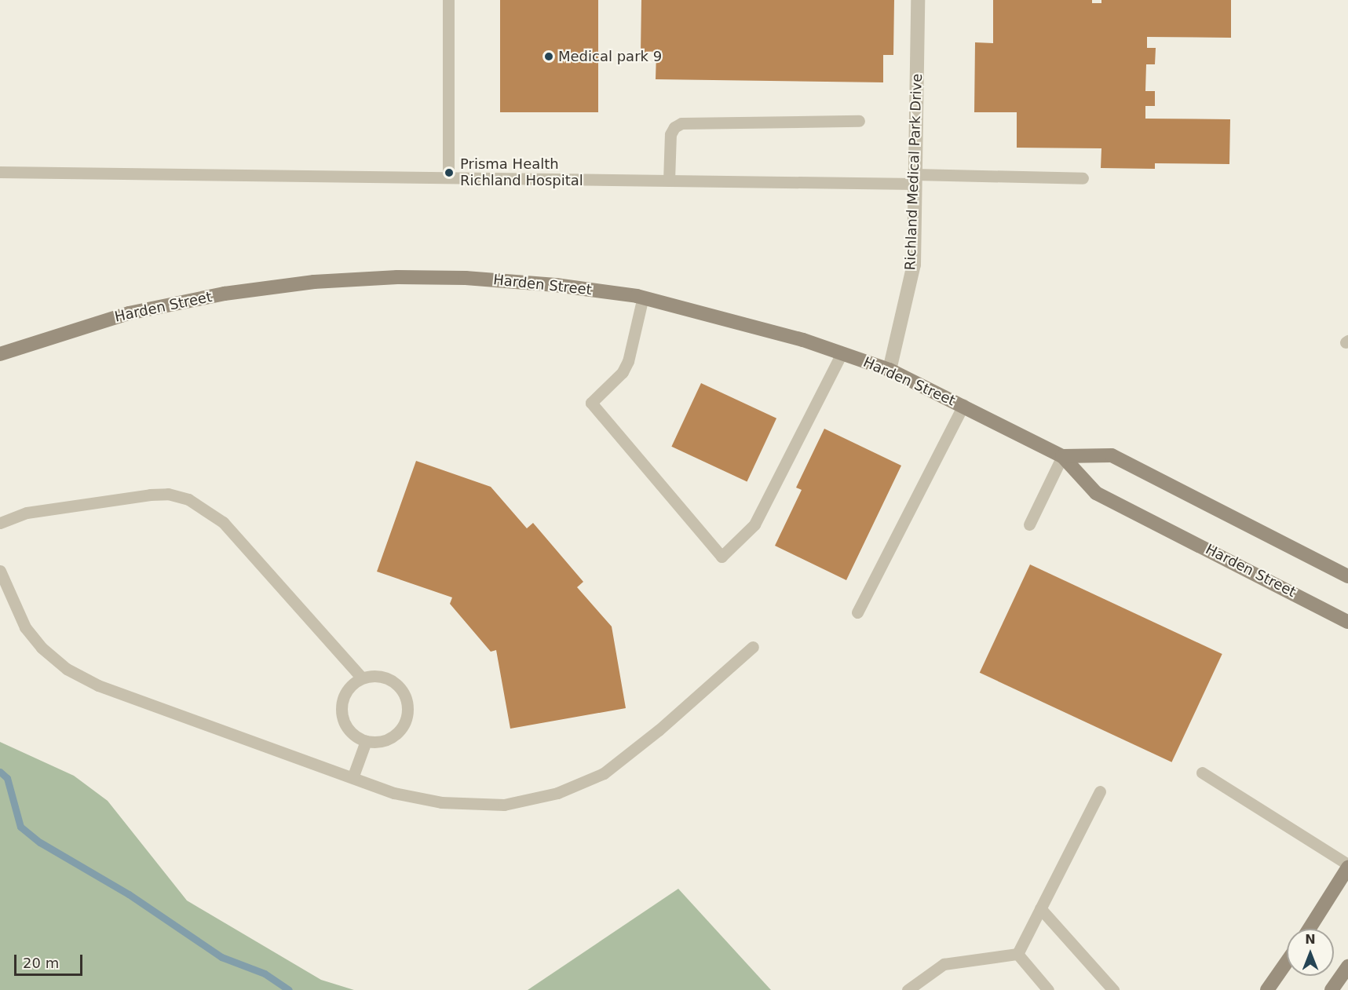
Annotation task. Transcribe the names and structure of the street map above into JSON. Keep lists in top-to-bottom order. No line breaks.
{"streets":{"main road":["Harden Street"],"street":["Richland Medical Park Drive"]},"crossings":[["Richland Medical Park Drive","Harden Street"]],"places":["Medical park 9","Prisma Health Richland Hospital"],"scale_bar":"20 m","north":"top"}
